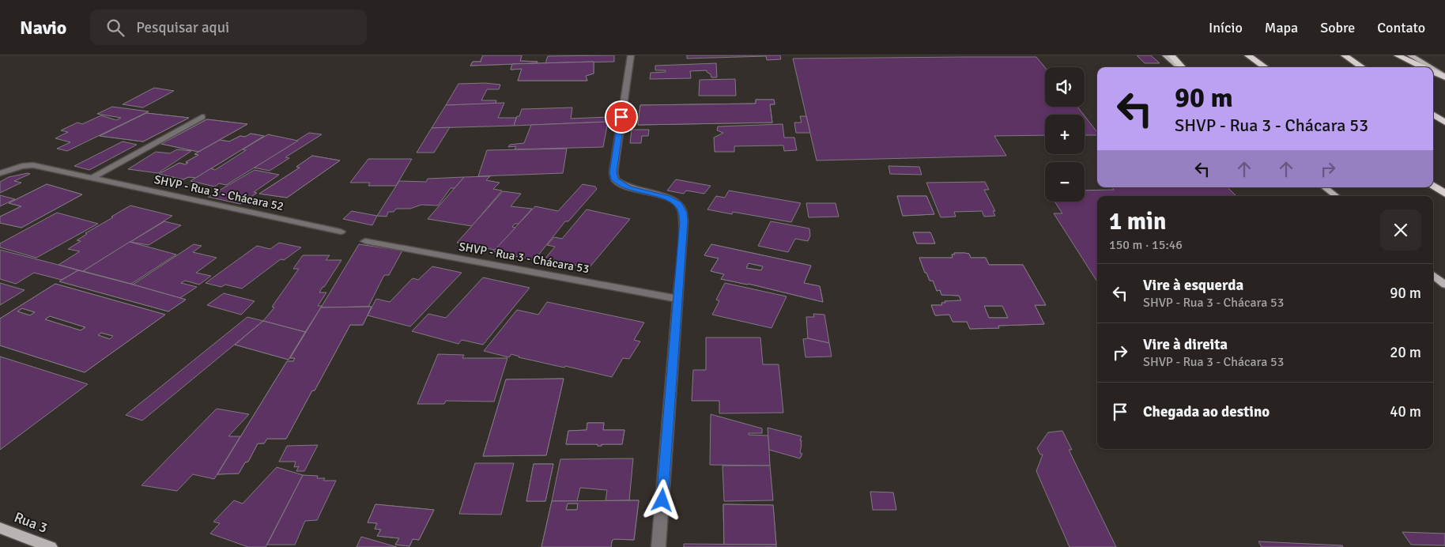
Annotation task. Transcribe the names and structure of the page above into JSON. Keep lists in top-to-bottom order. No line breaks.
{"streets":{"main road":["Rua 3"],"street":["SHVP - Rua 3 - Chácara 52","SHVP - Rua 3 - Chácara 53"]},"page":{"header":"Navio","search":"Pesquisar aqui","nav":["Início","Mapa","Sobre","Contato"],"map_buttons":["+","−"],"turn":["90 m","SHVP - Rua 3 - Chácara 53"],"heading":["1 min","150 m · 15:46"],"list":[{"name":"Vire à esquerda","note":"SHVP - Rua 3 - Chácara 53","value":"90 m"},{"name":"Vire à direita","note":"SHVP - Rua 3 - Chácara 53","value":"20 m"},{"name":"Chegada ao destino","value":"40 m"}]}}
